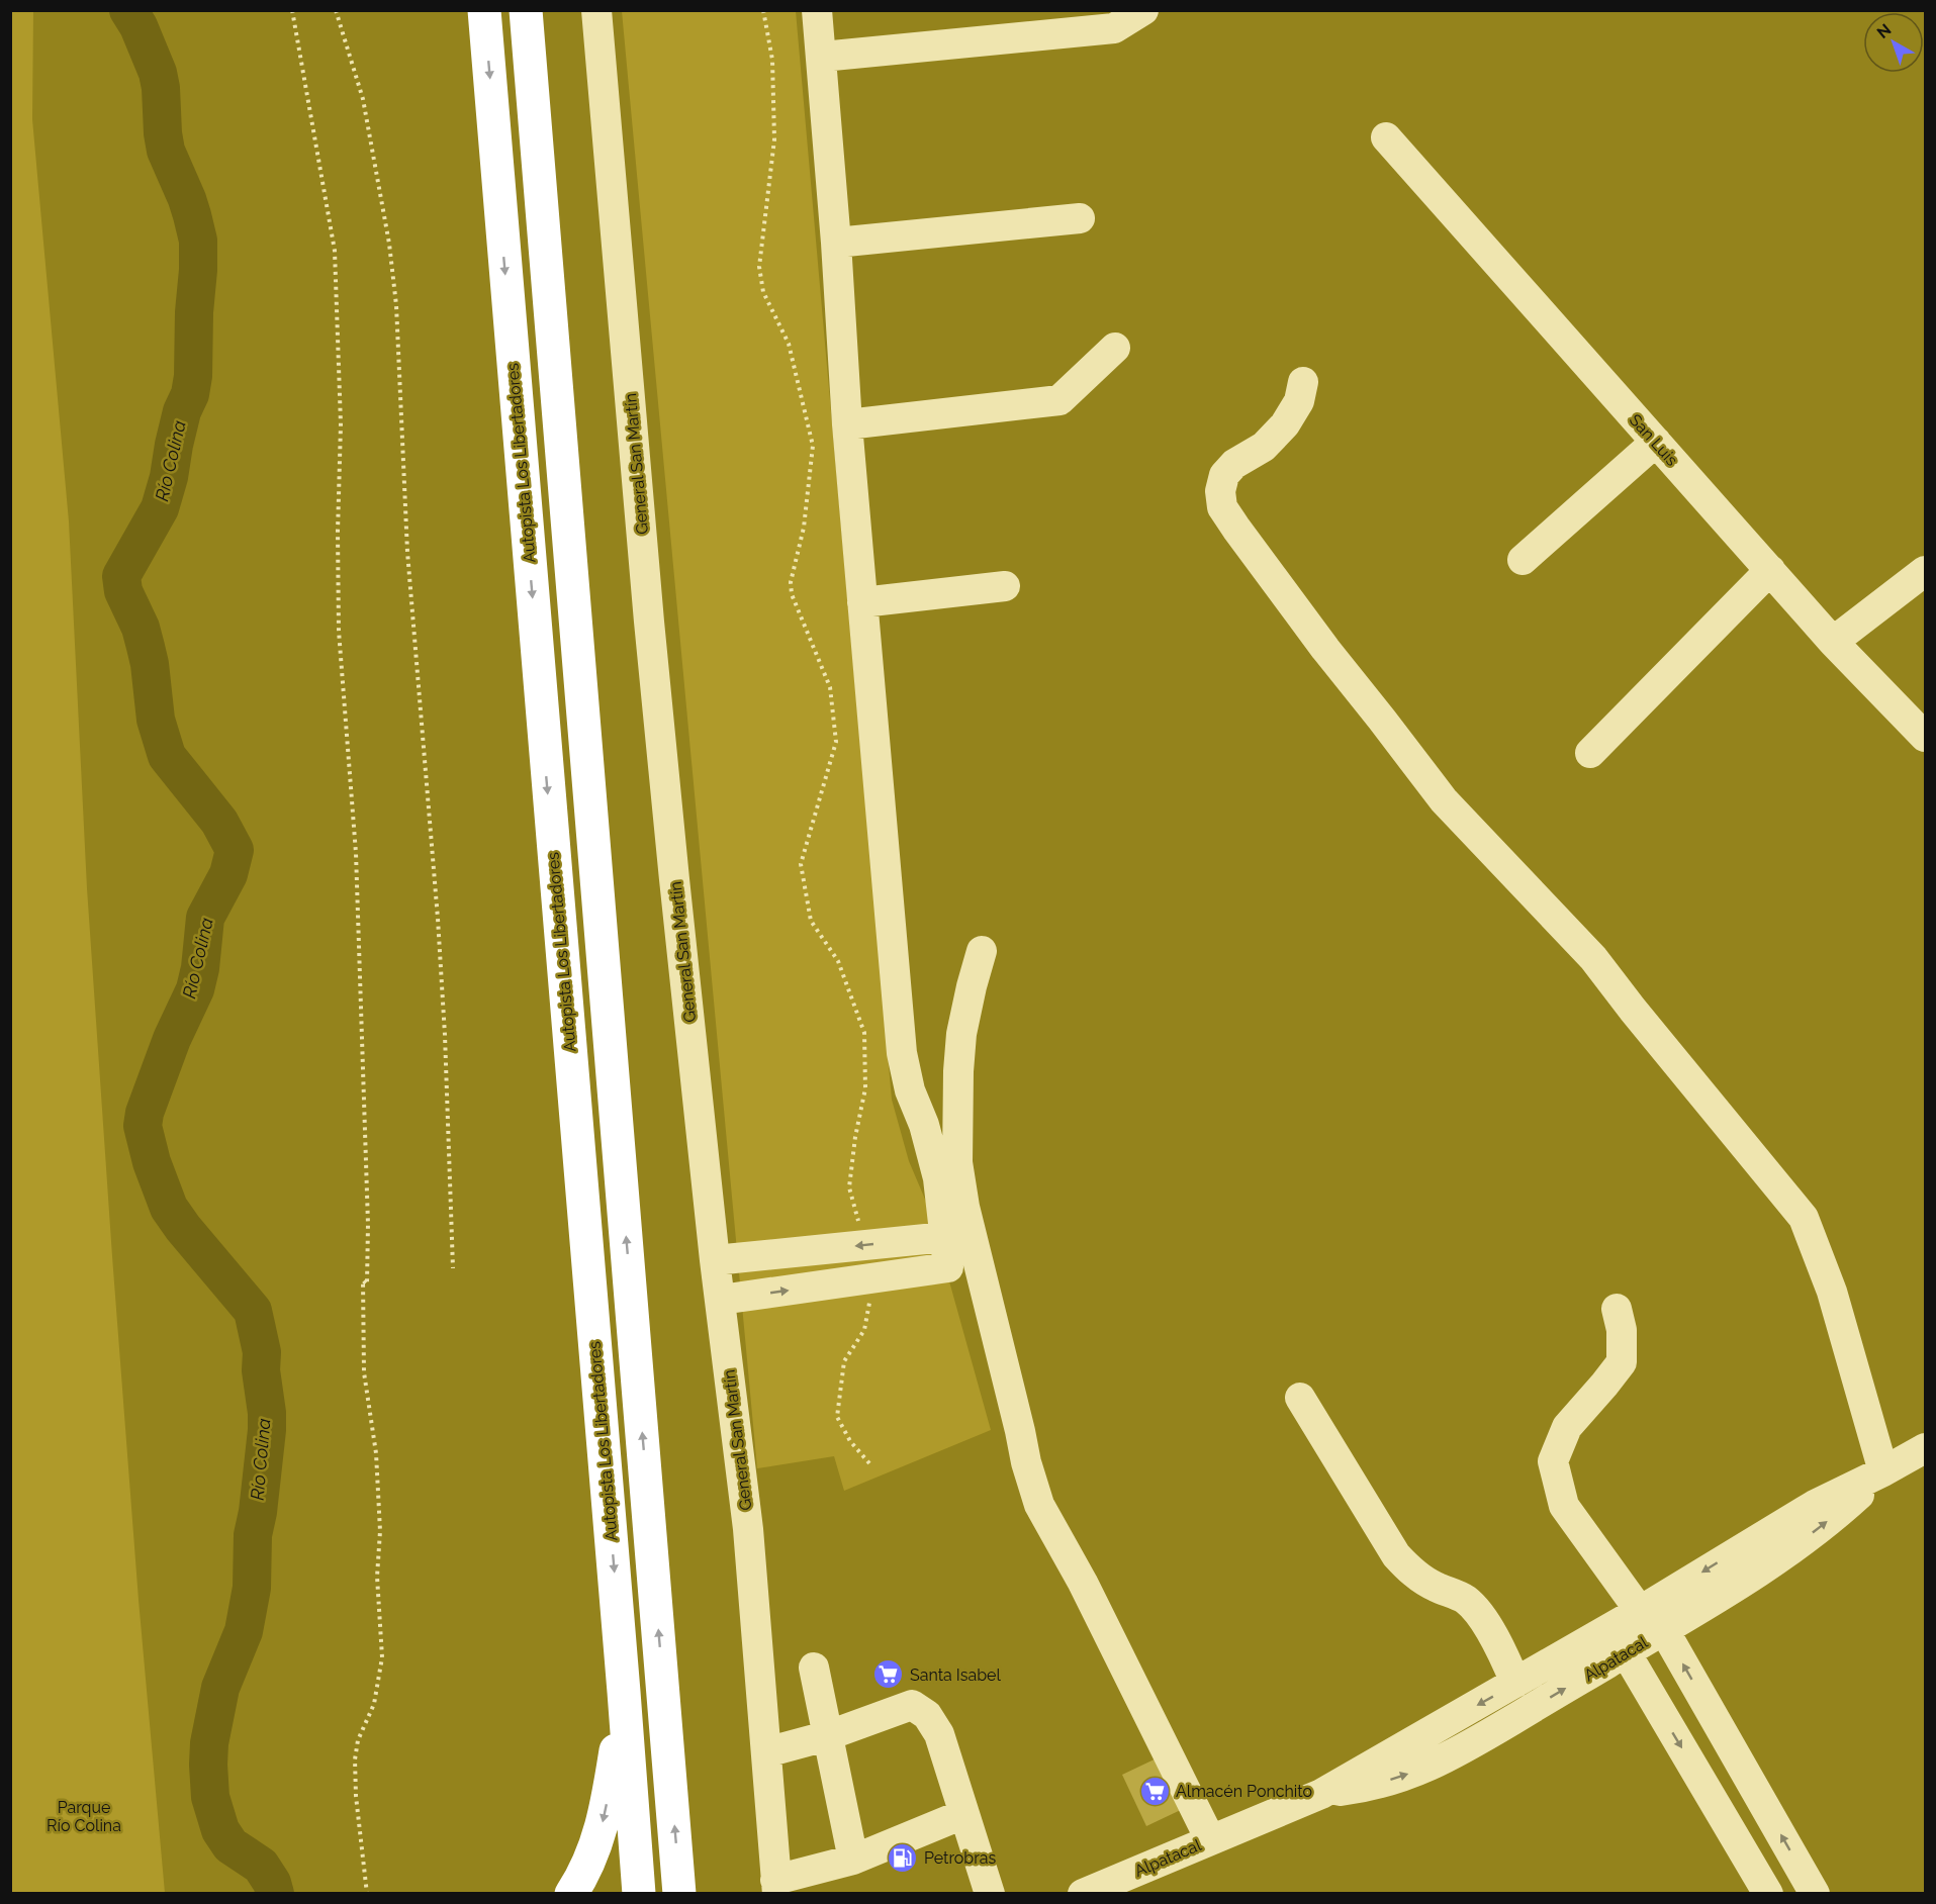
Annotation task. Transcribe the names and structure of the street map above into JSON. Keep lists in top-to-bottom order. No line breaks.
{"streets":{"highway":["Autopista Los Libertadores"],"street":["San Luis","General San Martín","Alpatacal"]},"water":["Río Colina"],"parks":["Parque Río Colina"],"places":{"supermarket":["Santa Isabel","Almacén Ponchito"],"fuel station":["Petrobras"]},"north":"top left"}
